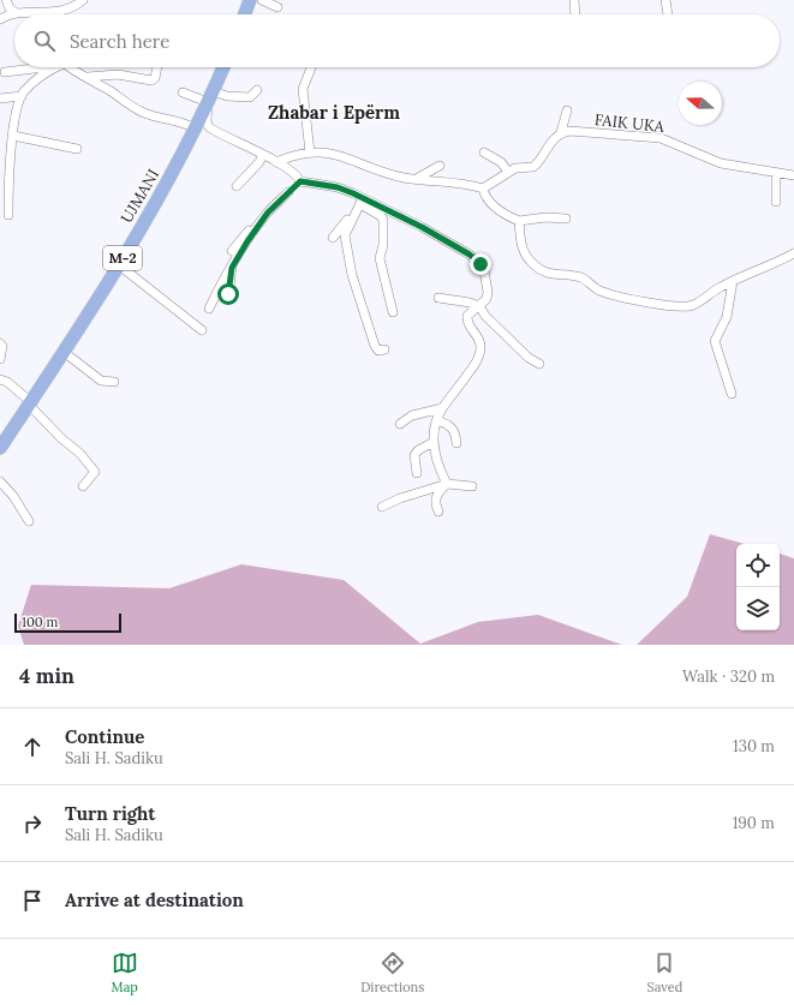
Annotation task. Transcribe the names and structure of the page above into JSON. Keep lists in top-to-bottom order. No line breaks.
{"streets":{"main road":["UJMANI","M-2"],"street":["FAIK UKA"]},"districts":["Zhabar i Epërm"],"scale_bar":"100 m","north":"left","page":{"search":"Search here","scale":"100 m","heading":["4 min","Walk · 320 m"],"list":[["Continue","Sali H. Sadiku","130 m"],["Turn right","Sali H. Sadiku","190 m"],"Arrive at destination"],"nav":["Map","Directions","Saved"]}}
